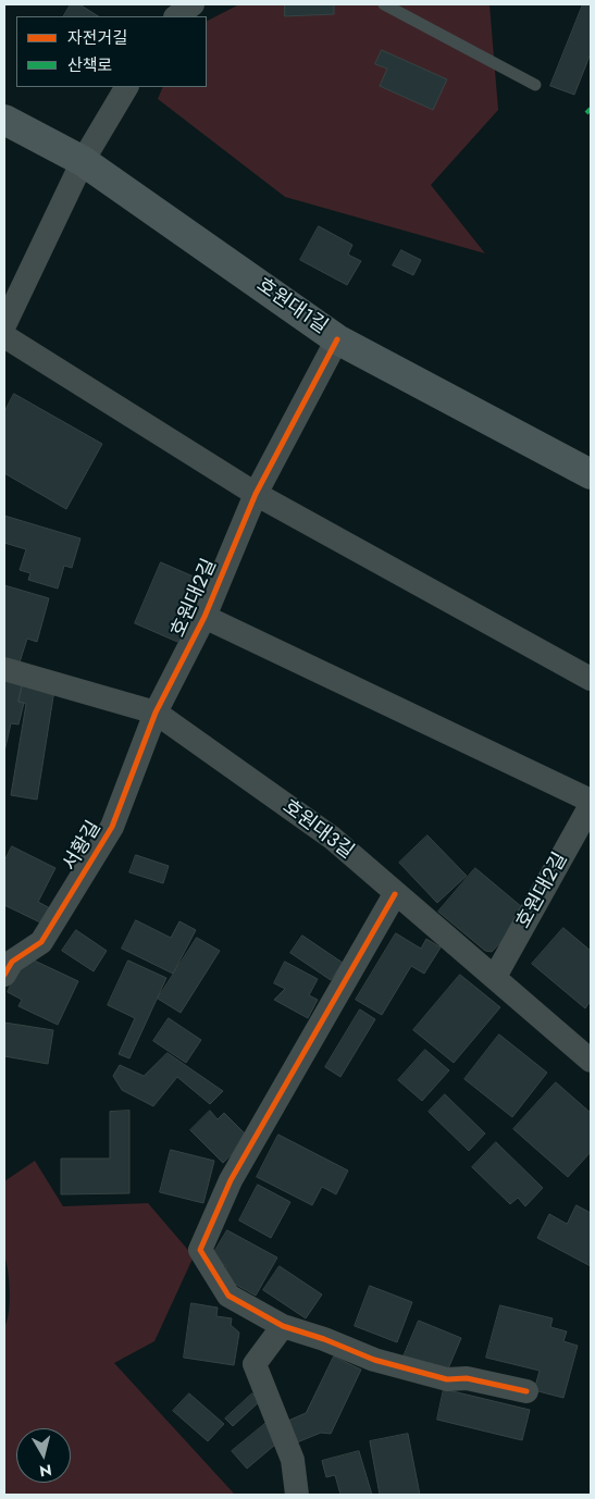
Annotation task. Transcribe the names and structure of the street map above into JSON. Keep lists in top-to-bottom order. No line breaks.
{"streets":{"street":["호원대1길","호원대2길","호원대3길","서황길"]},"crossings":[["호원대1길","호원대2길"],["호원대2길","호원대3길"],["호원대2길","서황길"],["호원대3길","서황길"]],"legend":["자전거길","산책로"],"north":"bottom"}
